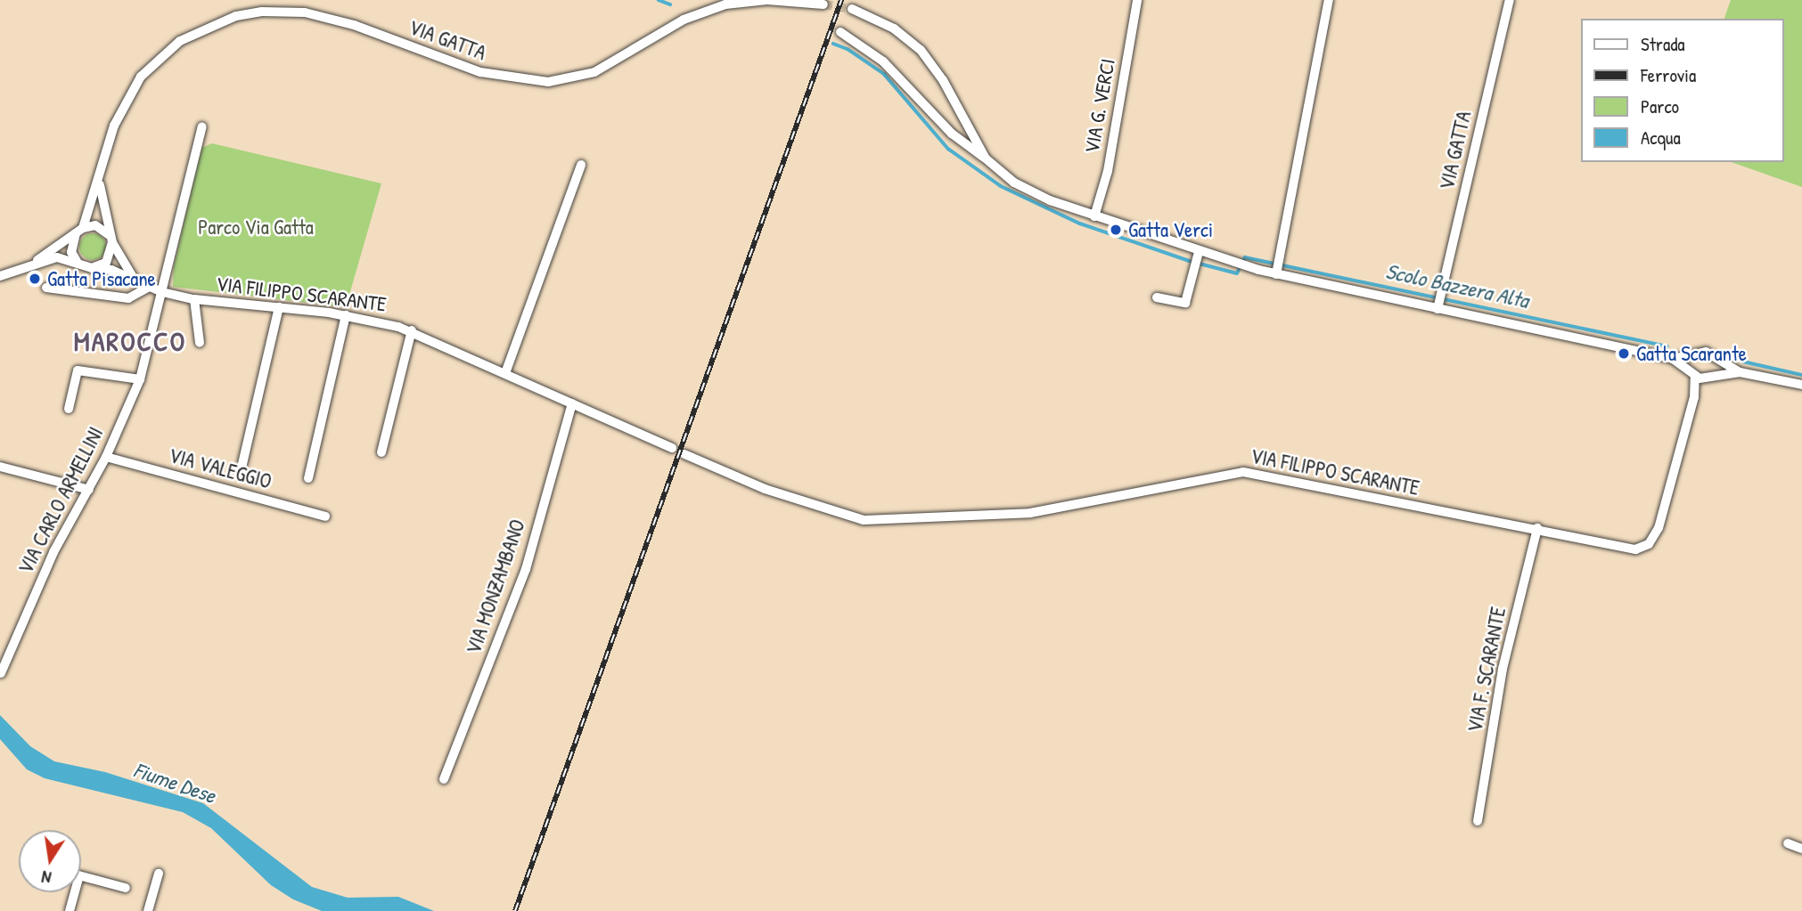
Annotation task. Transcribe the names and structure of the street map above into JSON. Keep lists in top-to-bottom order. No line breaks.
{"streets":{"street":["VIA GATTA","VIA G. VERCI","VIA FILIPPO SCARANTE","VIA VALEGGIO","VIA CARLO ARMELLINI","VIA MONZAMBANO","VIA F. SCARANTE"]},"crossings":[["VIA GATTA","VIA FILIPPO SCARANTE"],["VIA FILIPPO SCARANTE","VIA CARLO ARMELLINI"],["VIA FILIPPO SCARANTE","VIA MONZAMBANO"],["VIA FILIPPO SCARANTE","VIA F. SCARANTE"],["VIA VALEGGIO","VIA CARLO ARMELLINI"]],"districts":["MAROCCO"],"water":["Scolo Bazzera Alta","Fiume Dese"],"parks":["Parco Via Gatta"],"places":["Gatta Verci","Gatta Pisacane","Gatta Scarante"],"legend":["Strada","Ferrovia","Parco","Acqua"],"north":"bottom"}
